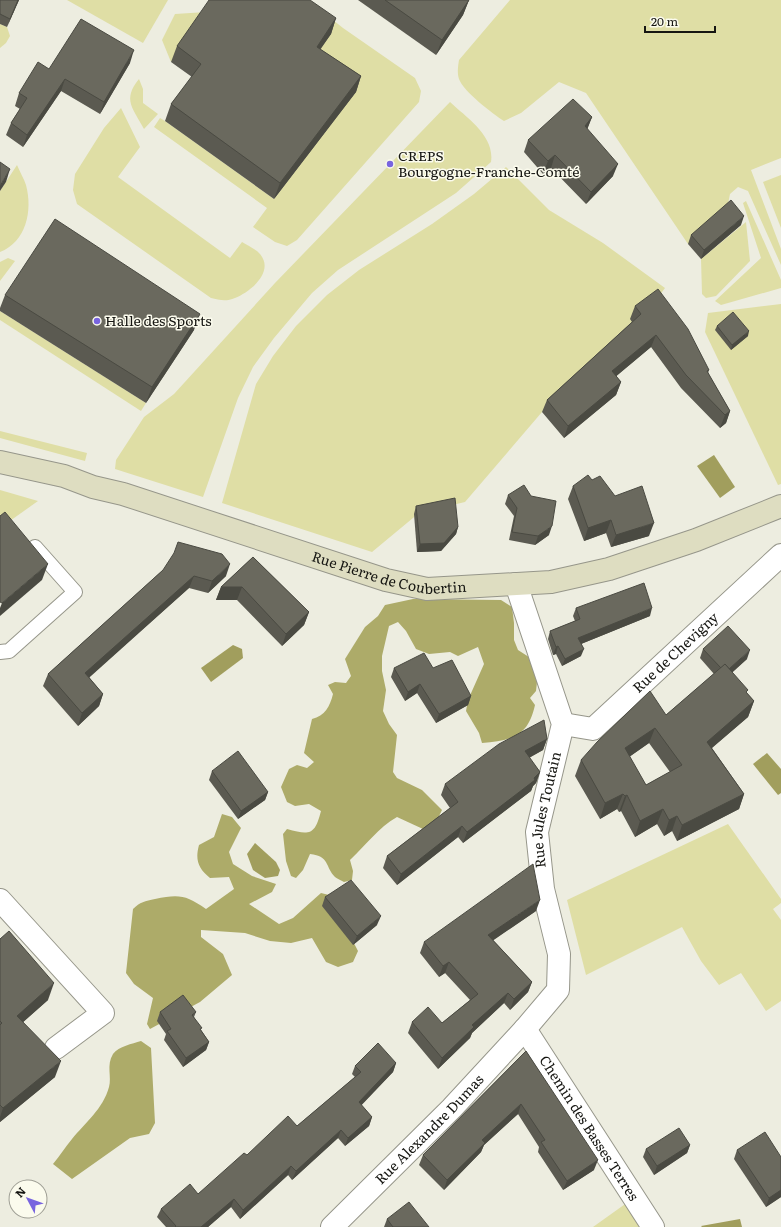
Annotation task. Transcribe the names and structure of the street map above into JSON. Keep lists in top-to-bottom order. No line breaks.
{"streets":{"main road":["Rue Pierre de Coubertin"],"street":["Rue de Chevigny","Rue Jules Toutain","Chemin des Basses Terres","Rue Alexandre Dumas"]},"crossings":[["Rue de Chevigny","Rue Jules Toutain"],["Rue Jules Toutain","Chemin des Basses Terres"],["Rue Jules Toutain","Rue Alexandre Dumas"],["Chemin des Basses Terres","Rue Alexandre Dumas"]],"places":["CREPS Bourgogne-Franche-Comté","Halle des Sports"],"scale_bar":"20 m","north":"top left"}
